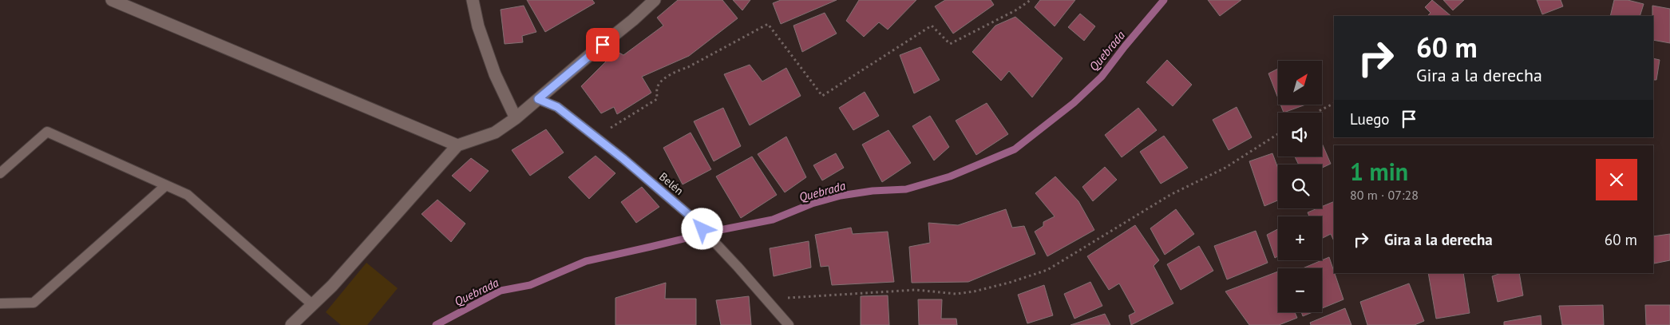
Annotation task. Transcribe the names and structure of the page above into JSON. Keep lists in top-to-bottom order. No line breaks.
{"streets":{"lane":["Belén"]},"water":["Quebrada"],"north":"top right","page":{"turn":["60 m","Gira a la derecha"],"map_buttons":["+","−"],"then":"Luego","heading":["1 min","80 m · 07:28"],"list":[{"name":"Gira a la derecha","value":"60 m"}]}}
